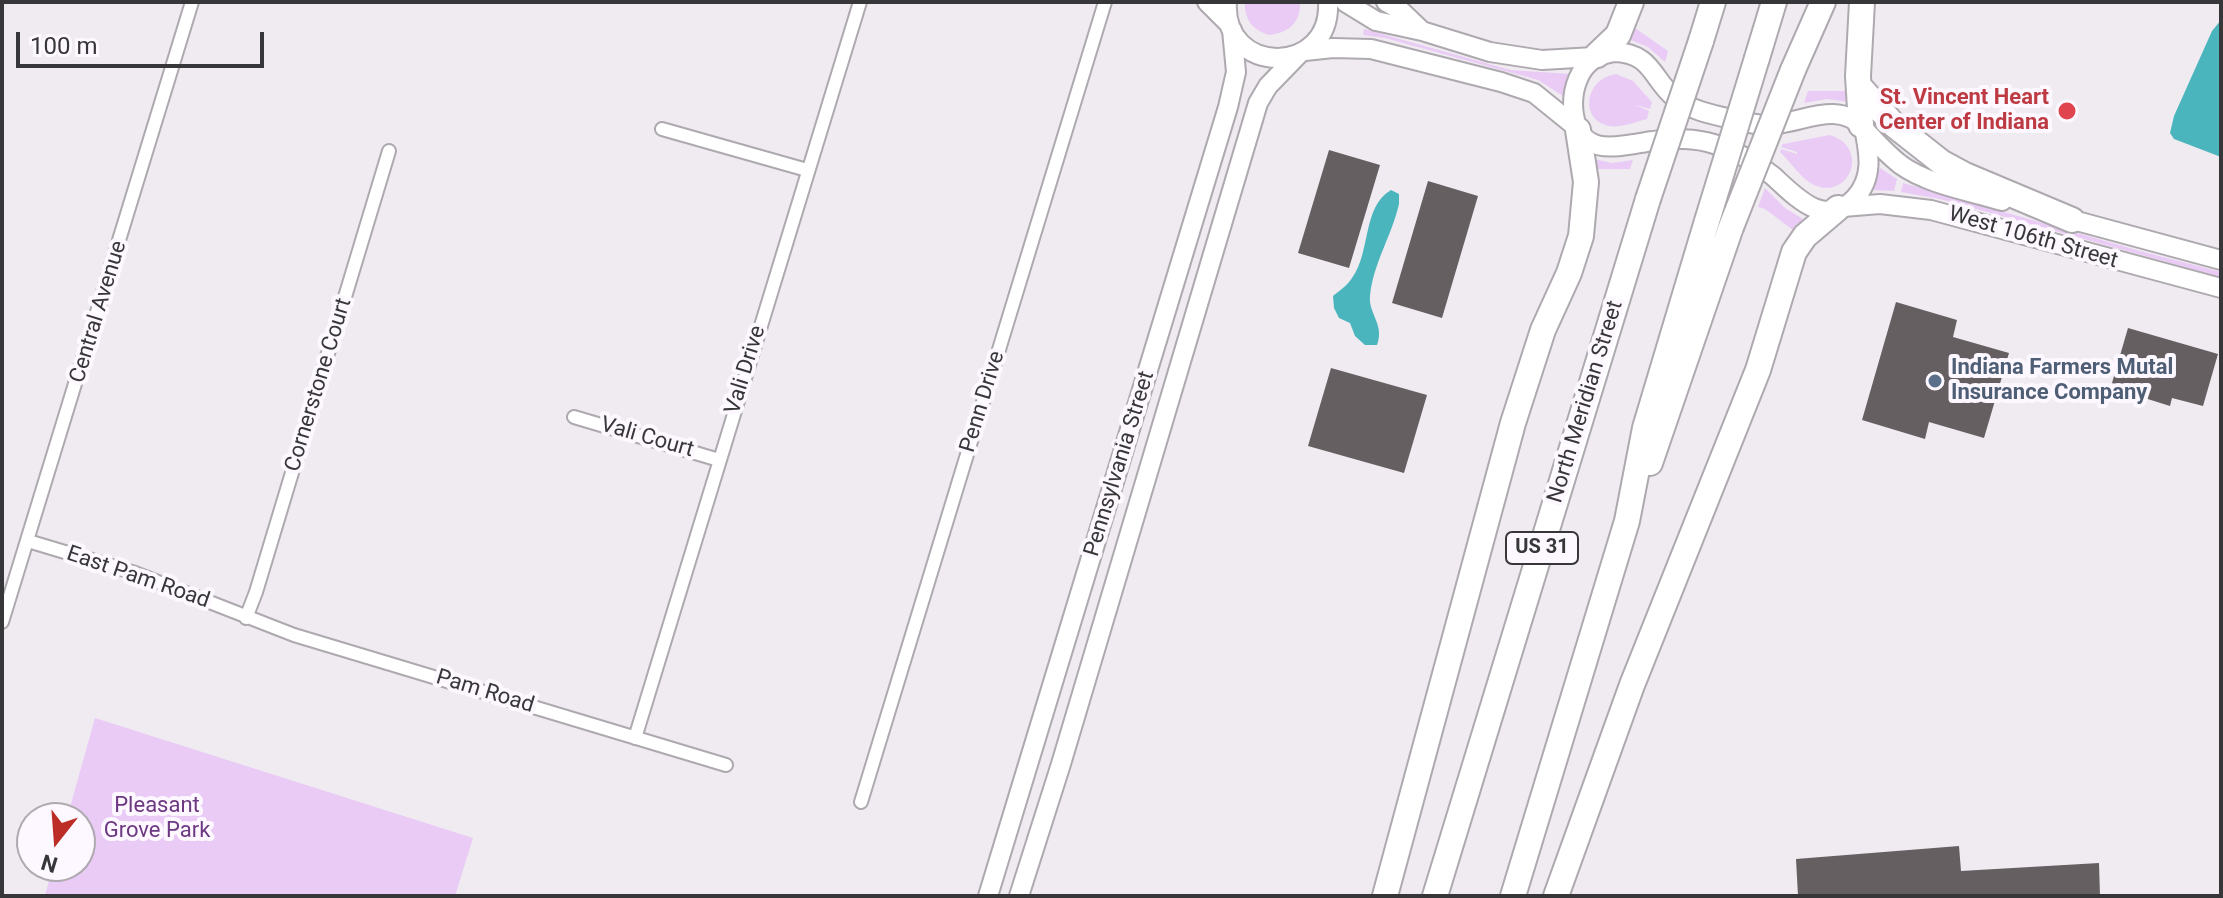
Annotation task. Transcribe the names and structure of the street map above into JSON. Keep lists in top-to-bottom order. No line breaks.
{"streets":{"highway":["North Meridian Street","US 31"],"street":["West 106th Street","Central Avenue","Vali Drive","Cornerstone Court","Penn Drive","Vali Court","Pennsylvania Street","East Pam Road","Pam Road"]},"crossings":[["West 106th Street","Pennsylvania Street"],["Central Avenue","East Pam Road"],["Vali Drive","Vali Court"],["Vali Drive","Pam Road"],["Cornerstone Court","East Pam Road"],["Cornerstone Court","Pam Road"],["East Pam Road","Pam Road"]],"parks":["Pleasant Grove Park"],"places":["St. Vincent Heart Center of Indiana","Indiana Farmers Mutal Insurance Company"],"scale_bar":"100 m","north":"bottom"}
